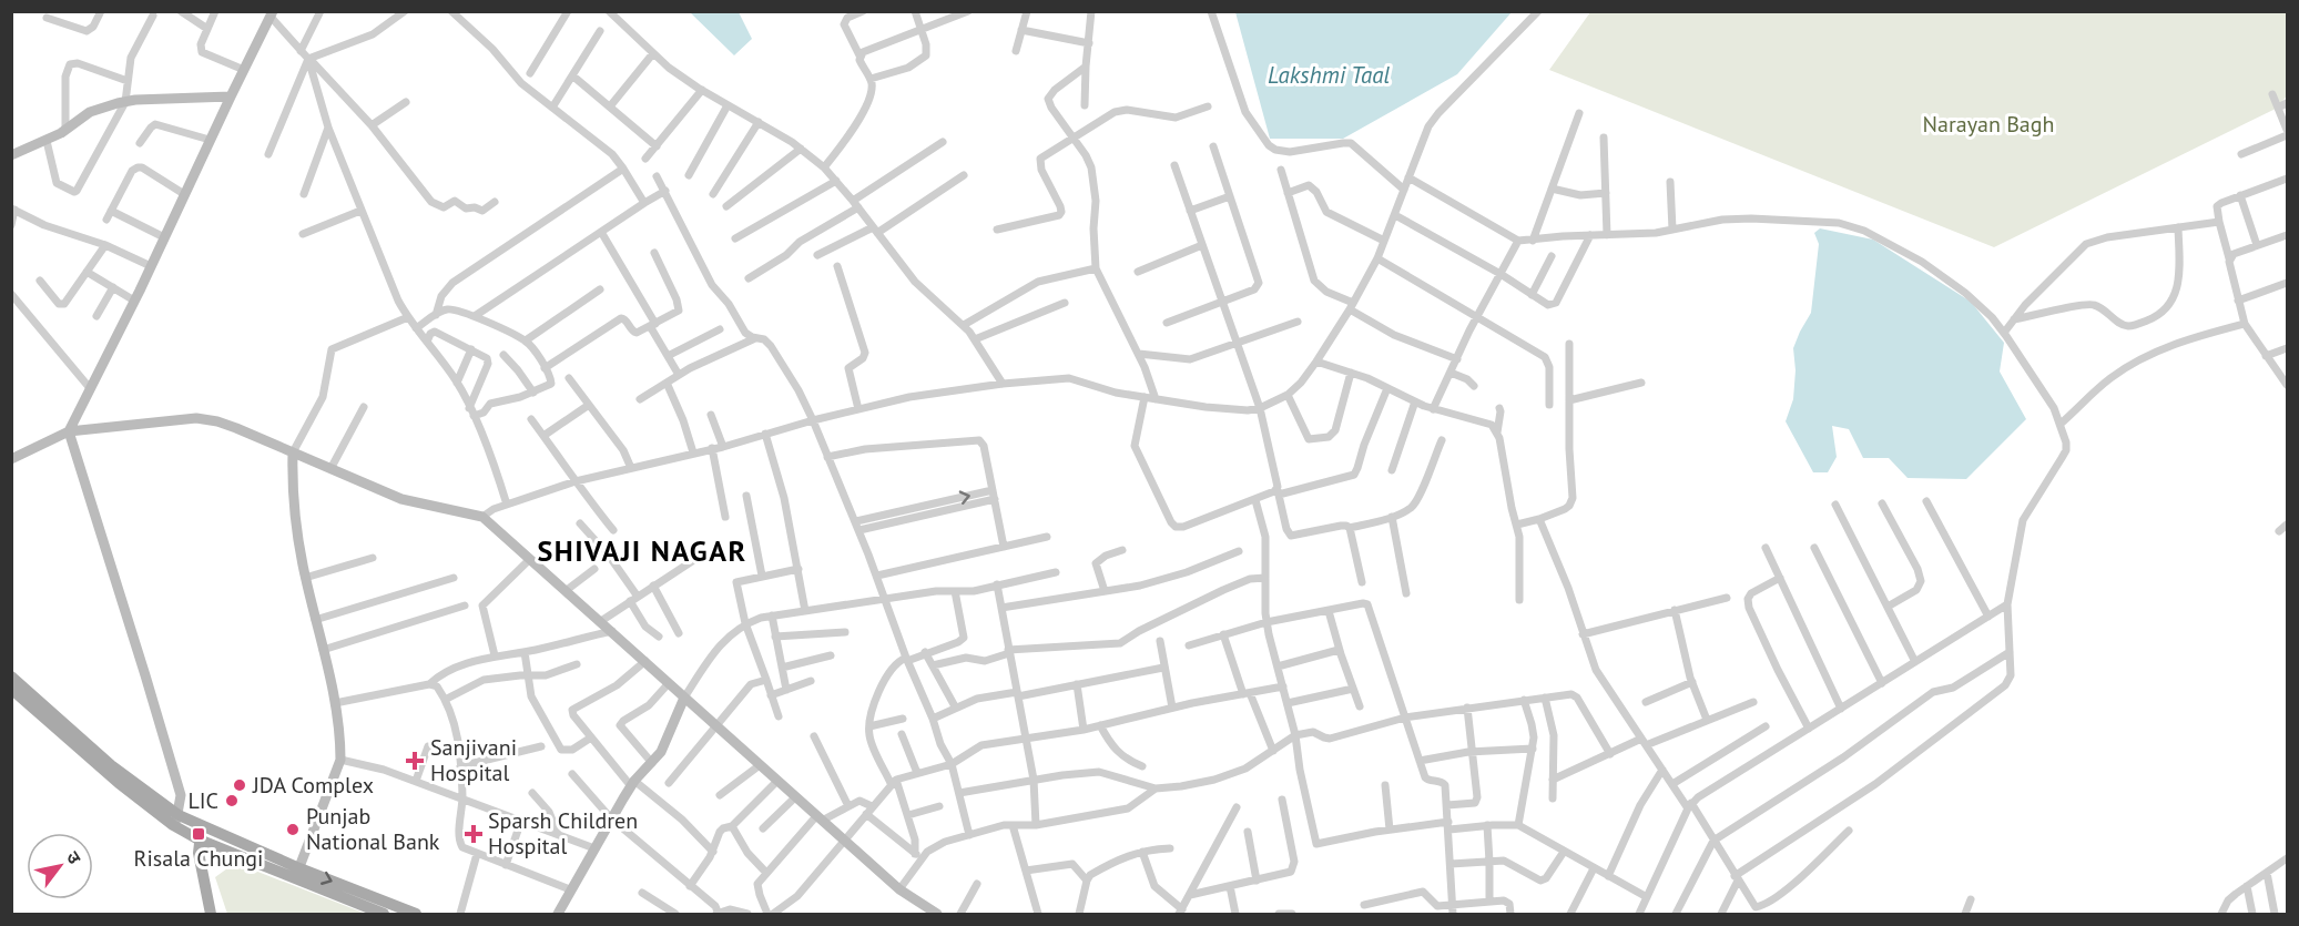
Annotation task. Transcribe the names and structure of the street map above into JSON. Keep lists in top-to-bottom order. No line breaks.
{"districts":["SHIVAJI NAGAR"],"water":["Lakshmi Taal"],"parks":["Narayan Bagh"],"places":{"health":["Sanjivani Hospital","Sparsh Children Hospital"],"other":["JDA Complex","LIC","Punjab National Bank"],"transit":["Risala Chungi"]},"north":"top right"}
